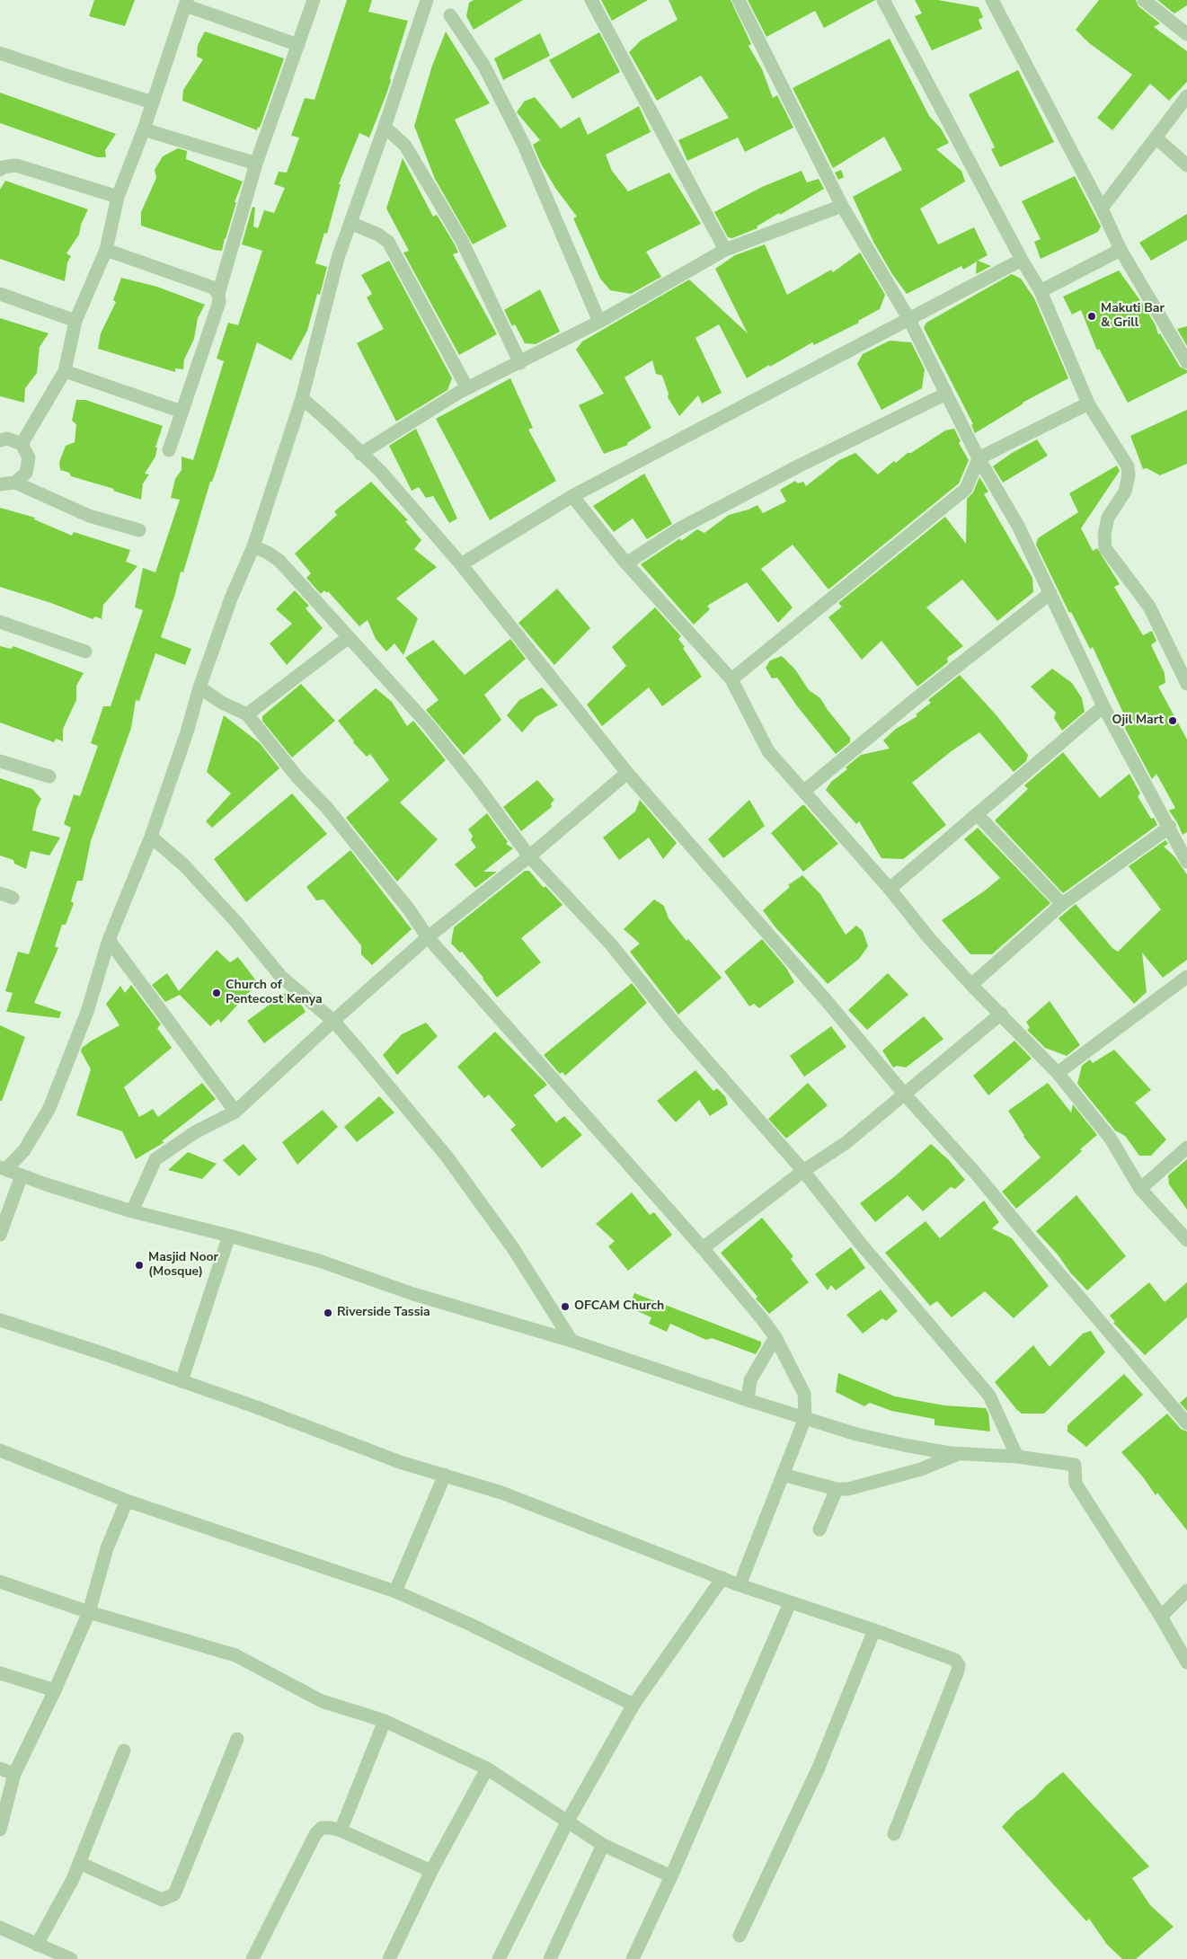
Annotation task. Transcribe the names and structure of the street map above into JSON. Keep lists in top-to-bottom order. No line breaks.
{"places":["Makuti Bar & Grill","Ojil Mart","Church of Pentecost Kenya","Masjid Noor (Mosque)","OFCAM Church","Riverside Tassia"]}
